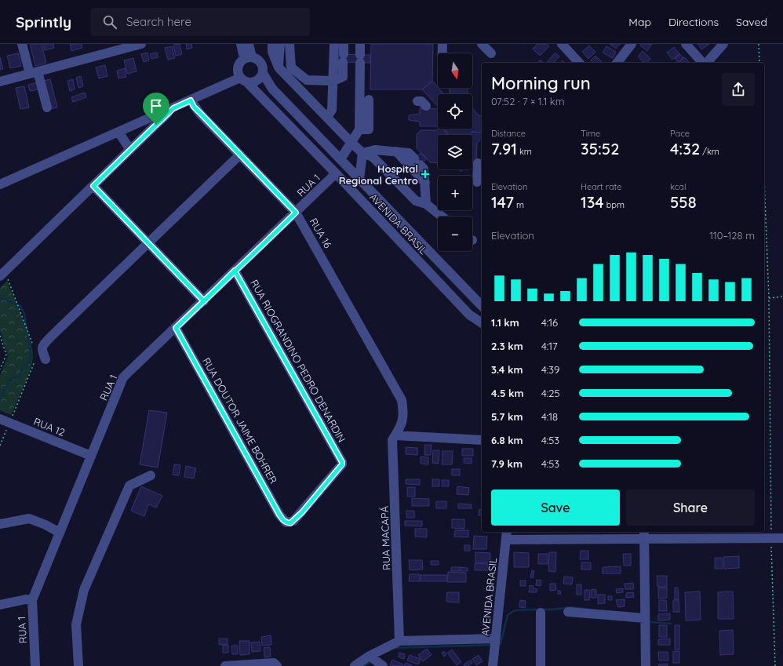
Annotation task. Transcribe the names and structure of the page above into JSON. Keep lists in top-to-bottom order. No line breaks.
{"streets":{"street":["RUA 1","AVENIDA BRASIL","RUA 16","RUA RIOGRANDINO PEDRO DENARDIN","RUA DOUTOR JAIME BOHRER","RUA 12","RUA MACAPÁ"]},"crossings":[["RUA 1","AVENIDA BRASIL"],["RUA 1","RUA 16"],["RUA 1","RUA RIOGRANDINO PEDRO DENARDIN"],["RUA 1","RUA DOUTOR JAIME BOHRER"],["RUA 1","RUA 12"],["RUA 16","RUA MACAPÁ"],["RUA RIOGRANDINO PEDRO DENARDIN","RUA DOUTOR JAIME BOHRER"]],"places":{"health":["Hospital Regional Centro"]},"north":"bottom","page":{"header":"Sprintly","search":"Search here","nav":["Map","Directions","Saved"],"map_buttons":["+","−"],"heading":["Morning run","07:52 · 7 × 1.1 km"],"stats":[["Distance","7.91 km"],["Time","35:52"],["Pace","4:32 /km"],["Elevation","147 m"],["Heart rate","134 bpm"],["kcal","558"]],"chart":["Elevation","110–128 m"],"list":[{"name":"1.1 km","note":"4:16"},{"name":"2.3 km","note":"4:17"},{"name":"3.4 km","note":"4:39"},{"name":"4.5 km","note":"4:25"},{"name":"5.7 km","note":"4:18"},{"name":"6.8 km","note":"4:53"},{"name":"7.9 km","note":"4:53"}],"buttons":["Save","Share"]}}
